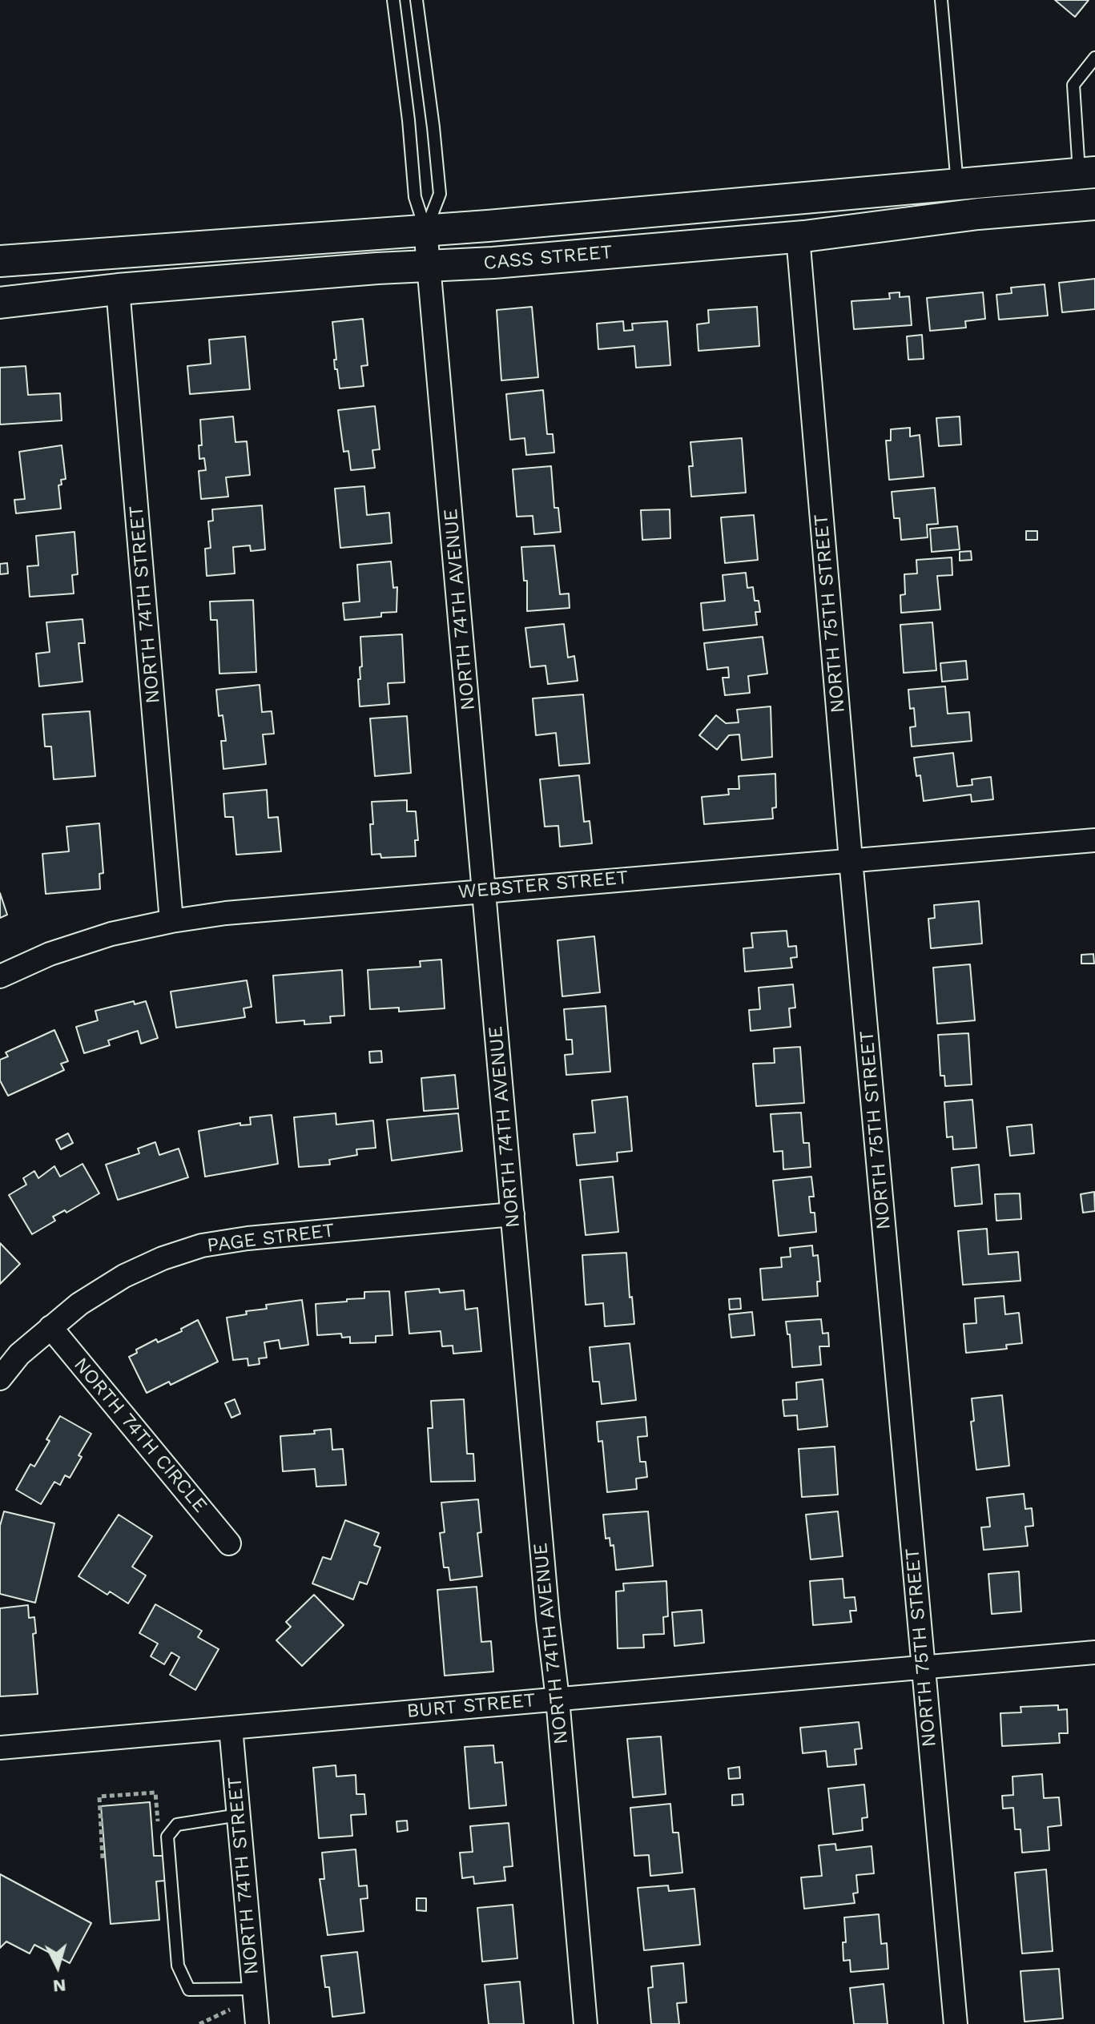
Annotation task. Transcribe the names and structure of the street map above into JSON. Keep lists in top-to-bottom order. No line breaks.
{"streets":{"main road":["CASS STREET"],"street":["NORTH 74TH STREET","NORTH 74TH AVENUE","NORTH 75TH STREET","WEBSTER STREET","PAGE STREET","NORTH 74TH CIRCLE","BURT STREET"]},"crossings":[["CASS STREET","NORTH 74TH STREET"],["CASS STREET","NORTH 74TH AVENUE"],["CASS STREET","NORTH 75TH STREET"],["NORTH 74TH STREET","WEBSTER STREET"],["NORTH 74TH STREET","BURT STREET"],["NORTH 74TH AVENUE","WEBSTER STREET"],["NORTH 74TH AVENUE","PAGE STREET"],["NORTH 74TH AVENUE","BURT STREET"],["NORTH 75TH STREET","WEBSTER STREET"],["NORTH 75TH STREET","BURT STREET"],["PAGE STREET","NORTH 74TH CIRCLE"]],"north":"bottom"}
